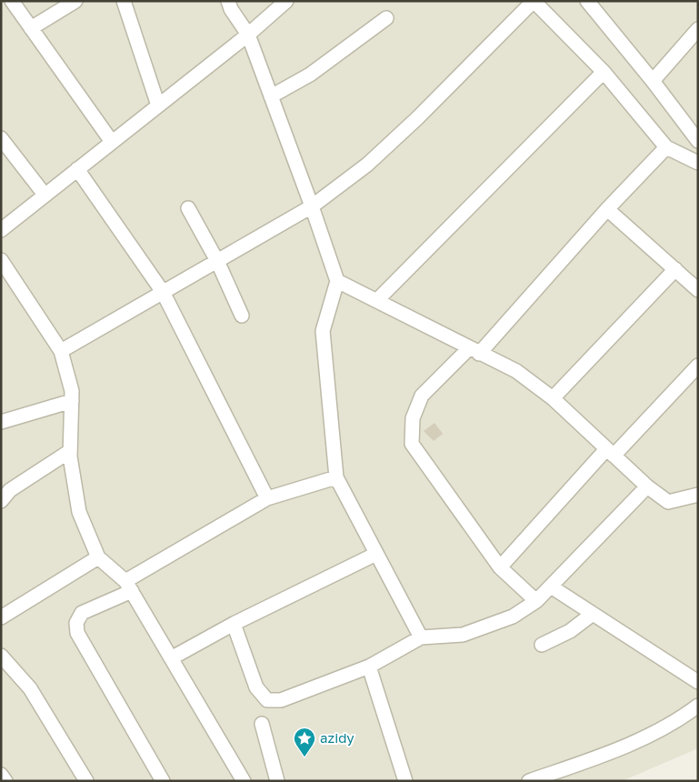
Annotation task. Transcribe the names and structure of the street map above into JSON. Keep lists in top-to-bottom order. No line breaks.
{"places":{"place":["azidy"]}}
